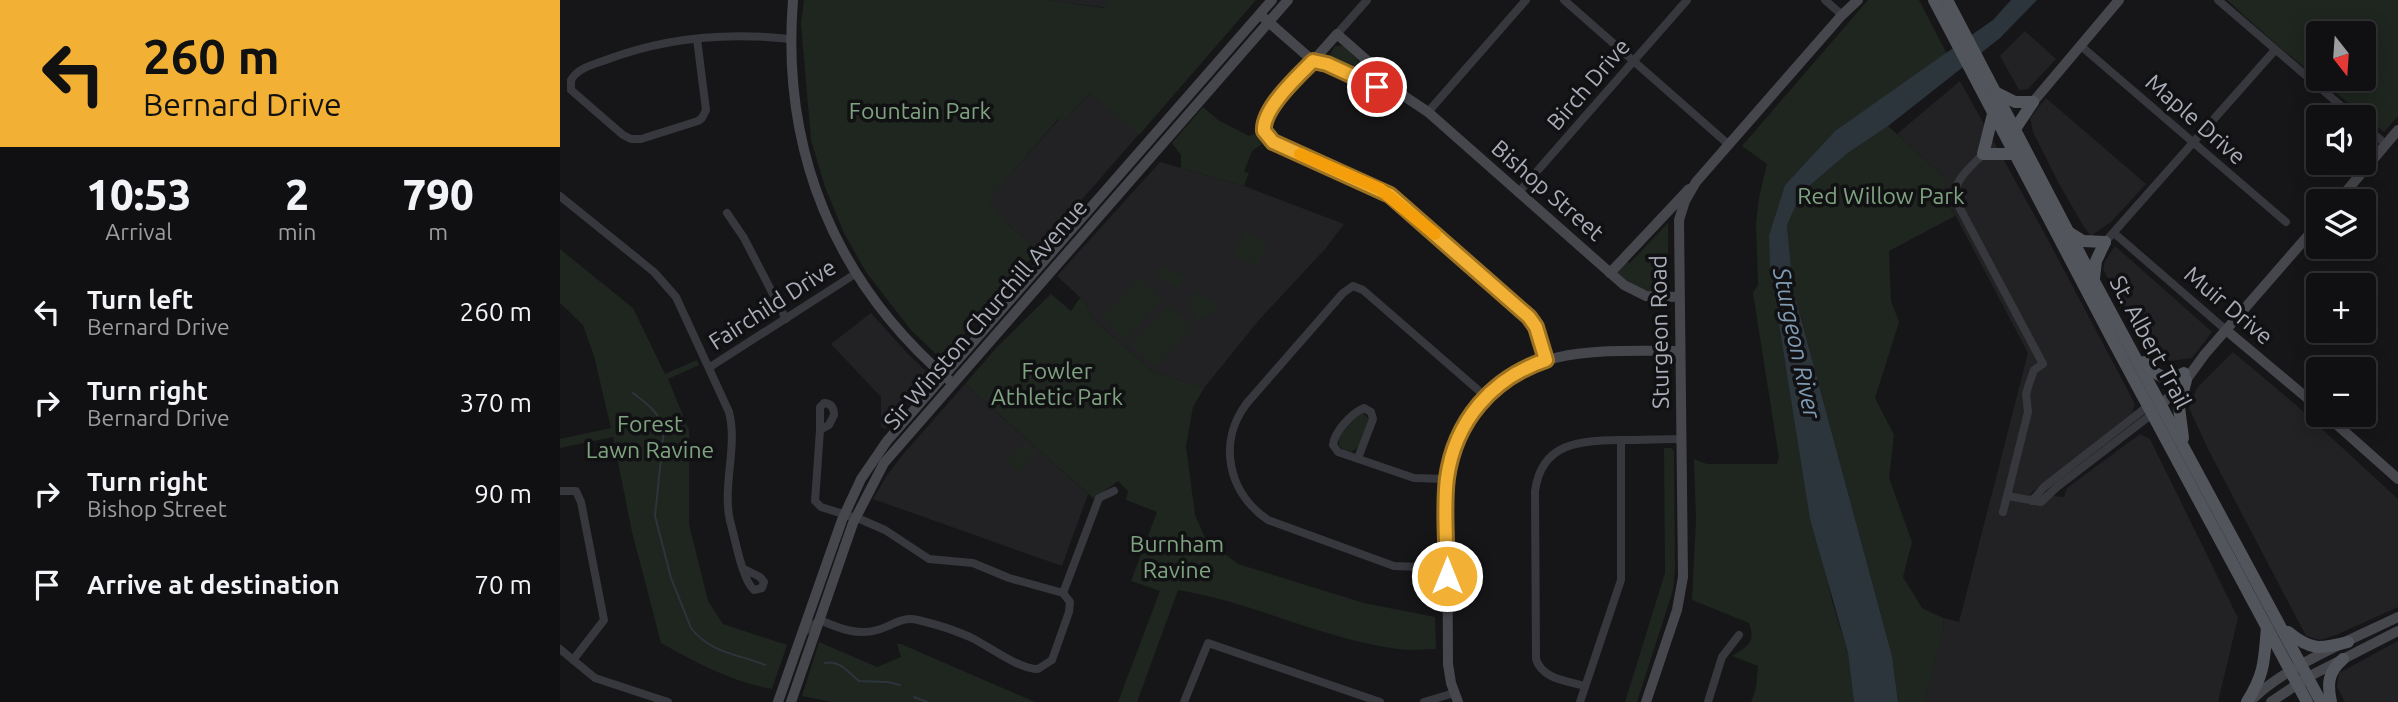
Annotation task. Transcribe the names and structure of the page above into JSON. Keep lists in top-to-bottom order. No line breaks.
{"streets":{"main road":["Bishop Street","Muir Drive","Sir Winston Churchill Avenue","Sturgeon Road","St. Albert Trail"],"street":["Birch Drive","Maple Drive","Fairchild Drive"]},"crossings":[["Birch Drive","Bishop Street"],["Bishop Street","Sir Winston Churchill Avenue"],["Bishop Street","Sturgeon Road"]],"water":["Sturgeon River"],"parks":["Fountain Park","Red Willow Park","Fowler Athletic Park","Forest Lawn Ravine","Burnham Ravine"],"north":"bottom","page":{"turn":["260 m","Bernard Drive"],"map_buttons":["+","−"],"eta":["10:53","Arrival","2","min","790","m"],"list":[{"name":"Turn left","note":"Bernard Drive","value":"260 m"},{"name":"Turn right","note":"Bernard Drive","value":"370 m"},{"name":"Turn right","note":"Bishop Street","value":"90 m"},{"name":"Arrive at destination","value":"70 m"}]}}
